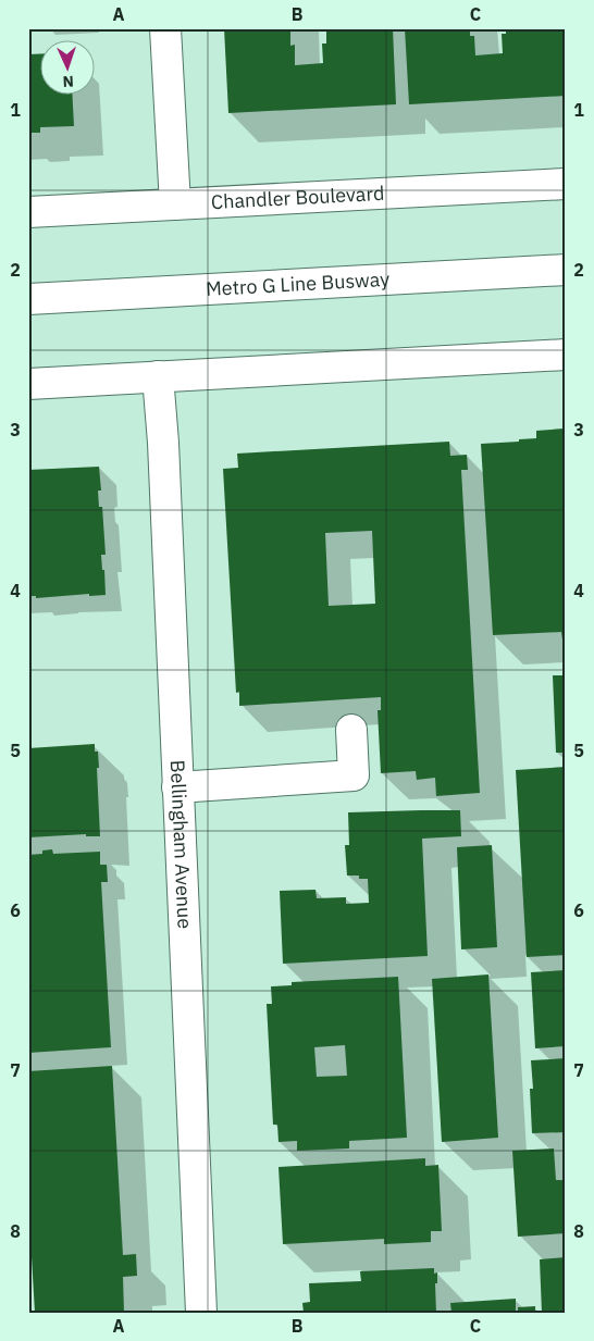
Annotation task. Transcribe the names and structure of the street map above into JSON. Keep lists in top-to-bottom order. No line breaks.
{"streets":{"street":["Chandler Boulevard","Metro G Line Busway","Bellingham Avenue"]},"north":"bottom","grid":{"columns":["A","B","C"],"rows":["1","2","3","4","5","6","7","8"]}}
